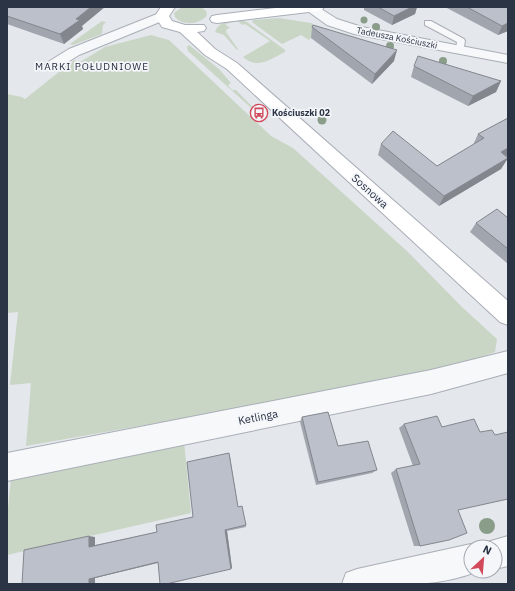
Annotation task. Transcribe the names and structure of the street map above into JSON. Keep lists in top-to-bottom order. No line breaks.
{"streets":{"street":["Tadeusza Kościuszki","Sosnowa","Ketlinga"]},"crossings":[["Tadeusza Kościuszki","Sosnowa"]],"districts":["MARKI POŁUDNIOWE"],"places":{"bus stop":["Kościuszki 02"]},"north":"top right"}
